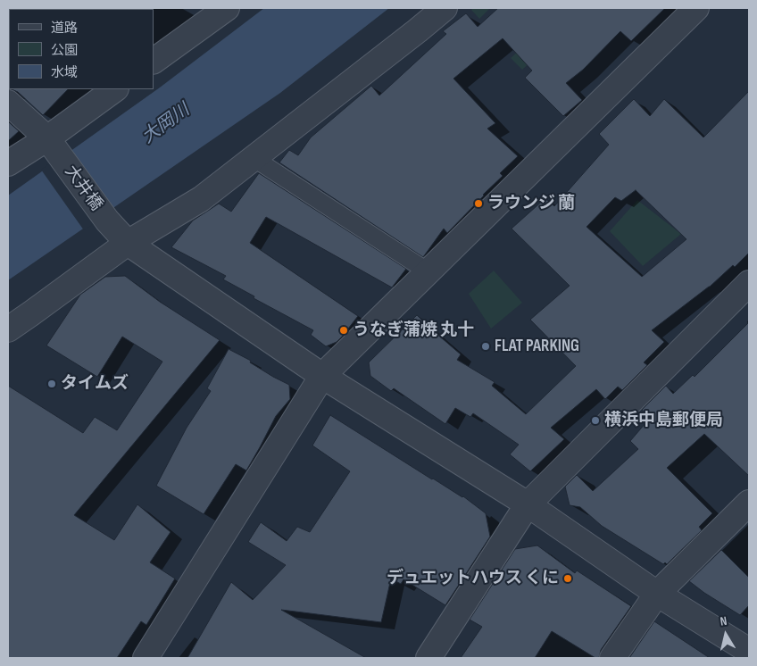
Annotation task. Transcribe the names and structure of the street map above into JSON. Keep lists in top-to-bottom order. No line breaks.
{"streets":{"street":["大井橋"]},"water":["大岡川"],"places":["ラウンジ 蘭","うなぎ蒲焼 丸十","FLAT PARKING","タイムズ","横浜中島郵便局","デュエットハウス くに"],"legend":["道路","公園","水域"],"north":"top"}
